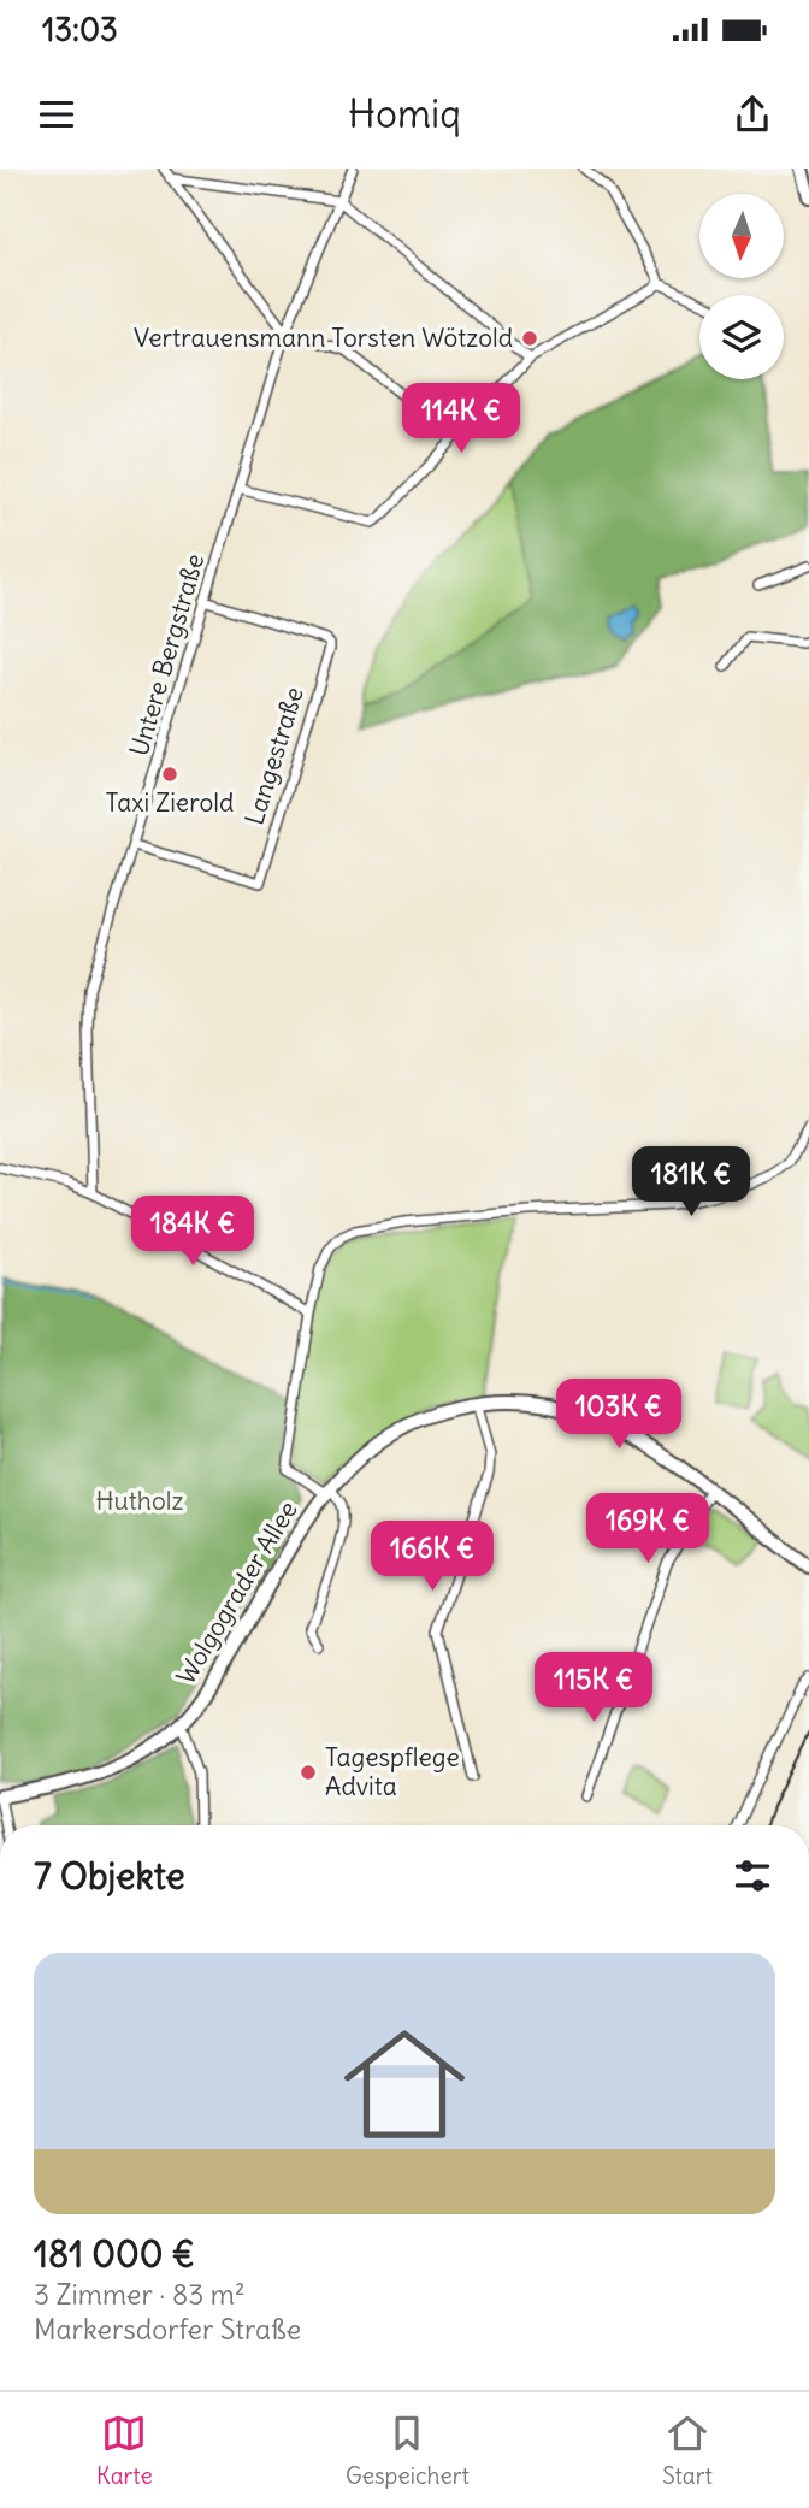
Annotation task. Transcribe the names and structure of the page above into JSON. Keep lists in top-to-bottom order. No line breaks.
{"streets":{"main road":["Wolgograder Allee"],"street":["Untere Bergstraße","Langestraße"]},"crossings":[["Untere Bergstraße","Langestraße"]],"parks":["Hutholz"],"places":["Vertrauensmann Torsten Wötzold","Taxi Zierold","Tagespflege Advita"],"north":"bottom","page":{"status":"13:03","header":"Homiq","price":["114K €","181K €","184K €","103K €","169K €","166K €","115K €"],"heading":"7 Objekte","list":[{"name":"181 000 €","note":"3 Zimmer · 83 m² · Markersdorfer Straße"}],"tabs":["Karte","Gespeichert","Start"]}}
